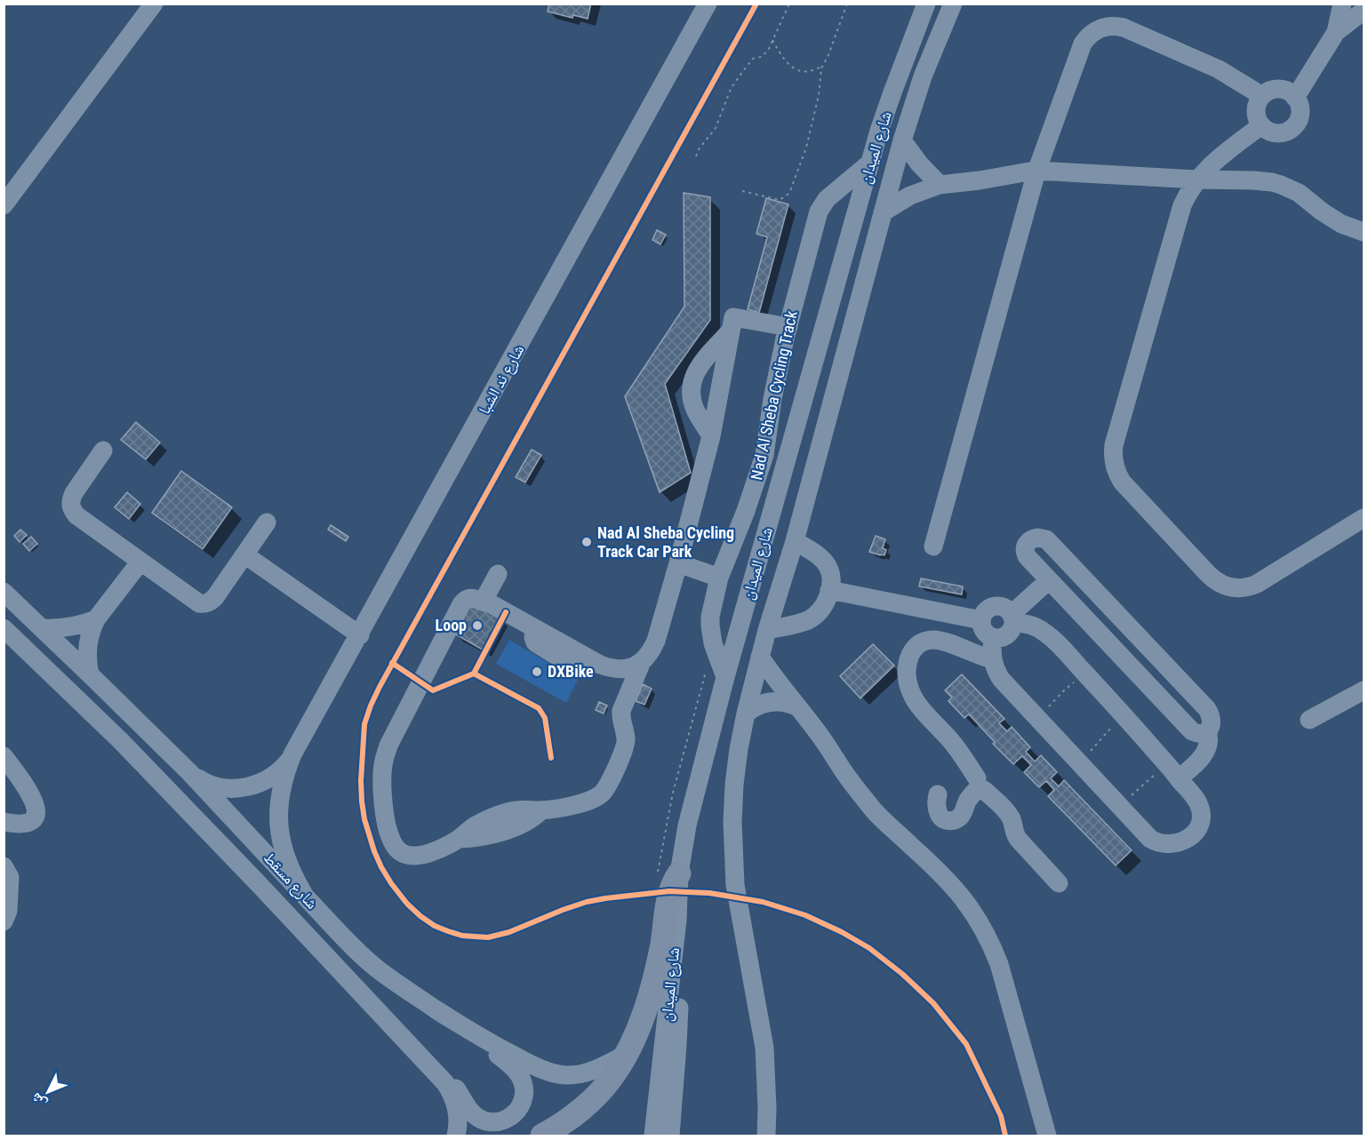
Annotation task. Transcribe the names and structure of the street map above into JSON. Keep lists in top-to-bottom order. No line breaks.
{"streets":{"street":["شارع الميدان","شارع ند الشبا","Nad Al Sheba Cycling Track","شارع مسقط"]},"crossings":[["شارع الميدان","Nad Al Sheba Cycling Track"],["شارع ند الشبا","شارع مسقط"]],"places":["Nad Al Sheba Cycling Track Car Park","Loop","DXBike"],"north":"bottom left"}
